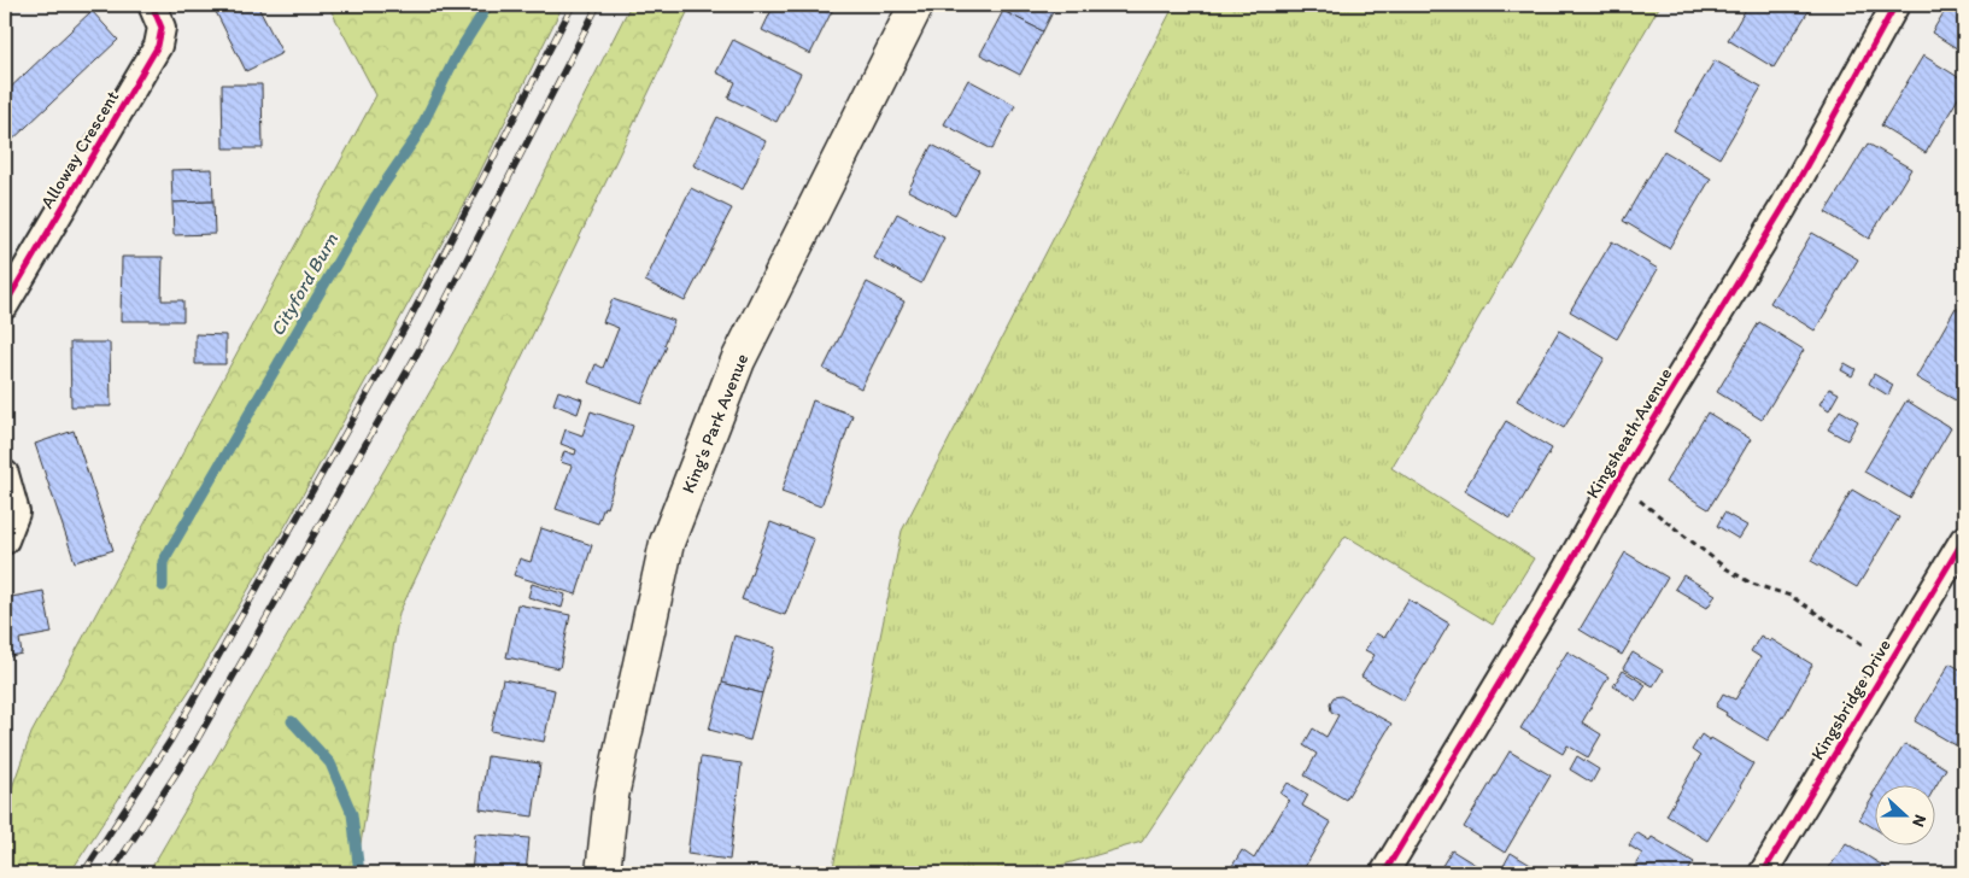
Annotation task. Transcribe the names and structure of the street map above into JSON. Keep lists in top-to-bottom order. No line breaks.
{"streets":{"main road":["King's Park Avenue"],"street":["Alloway Crescent","Kingsheath Avenue","Kingsbridge Drive"]},"water":["Cityford Burn"],"north":"right"}
